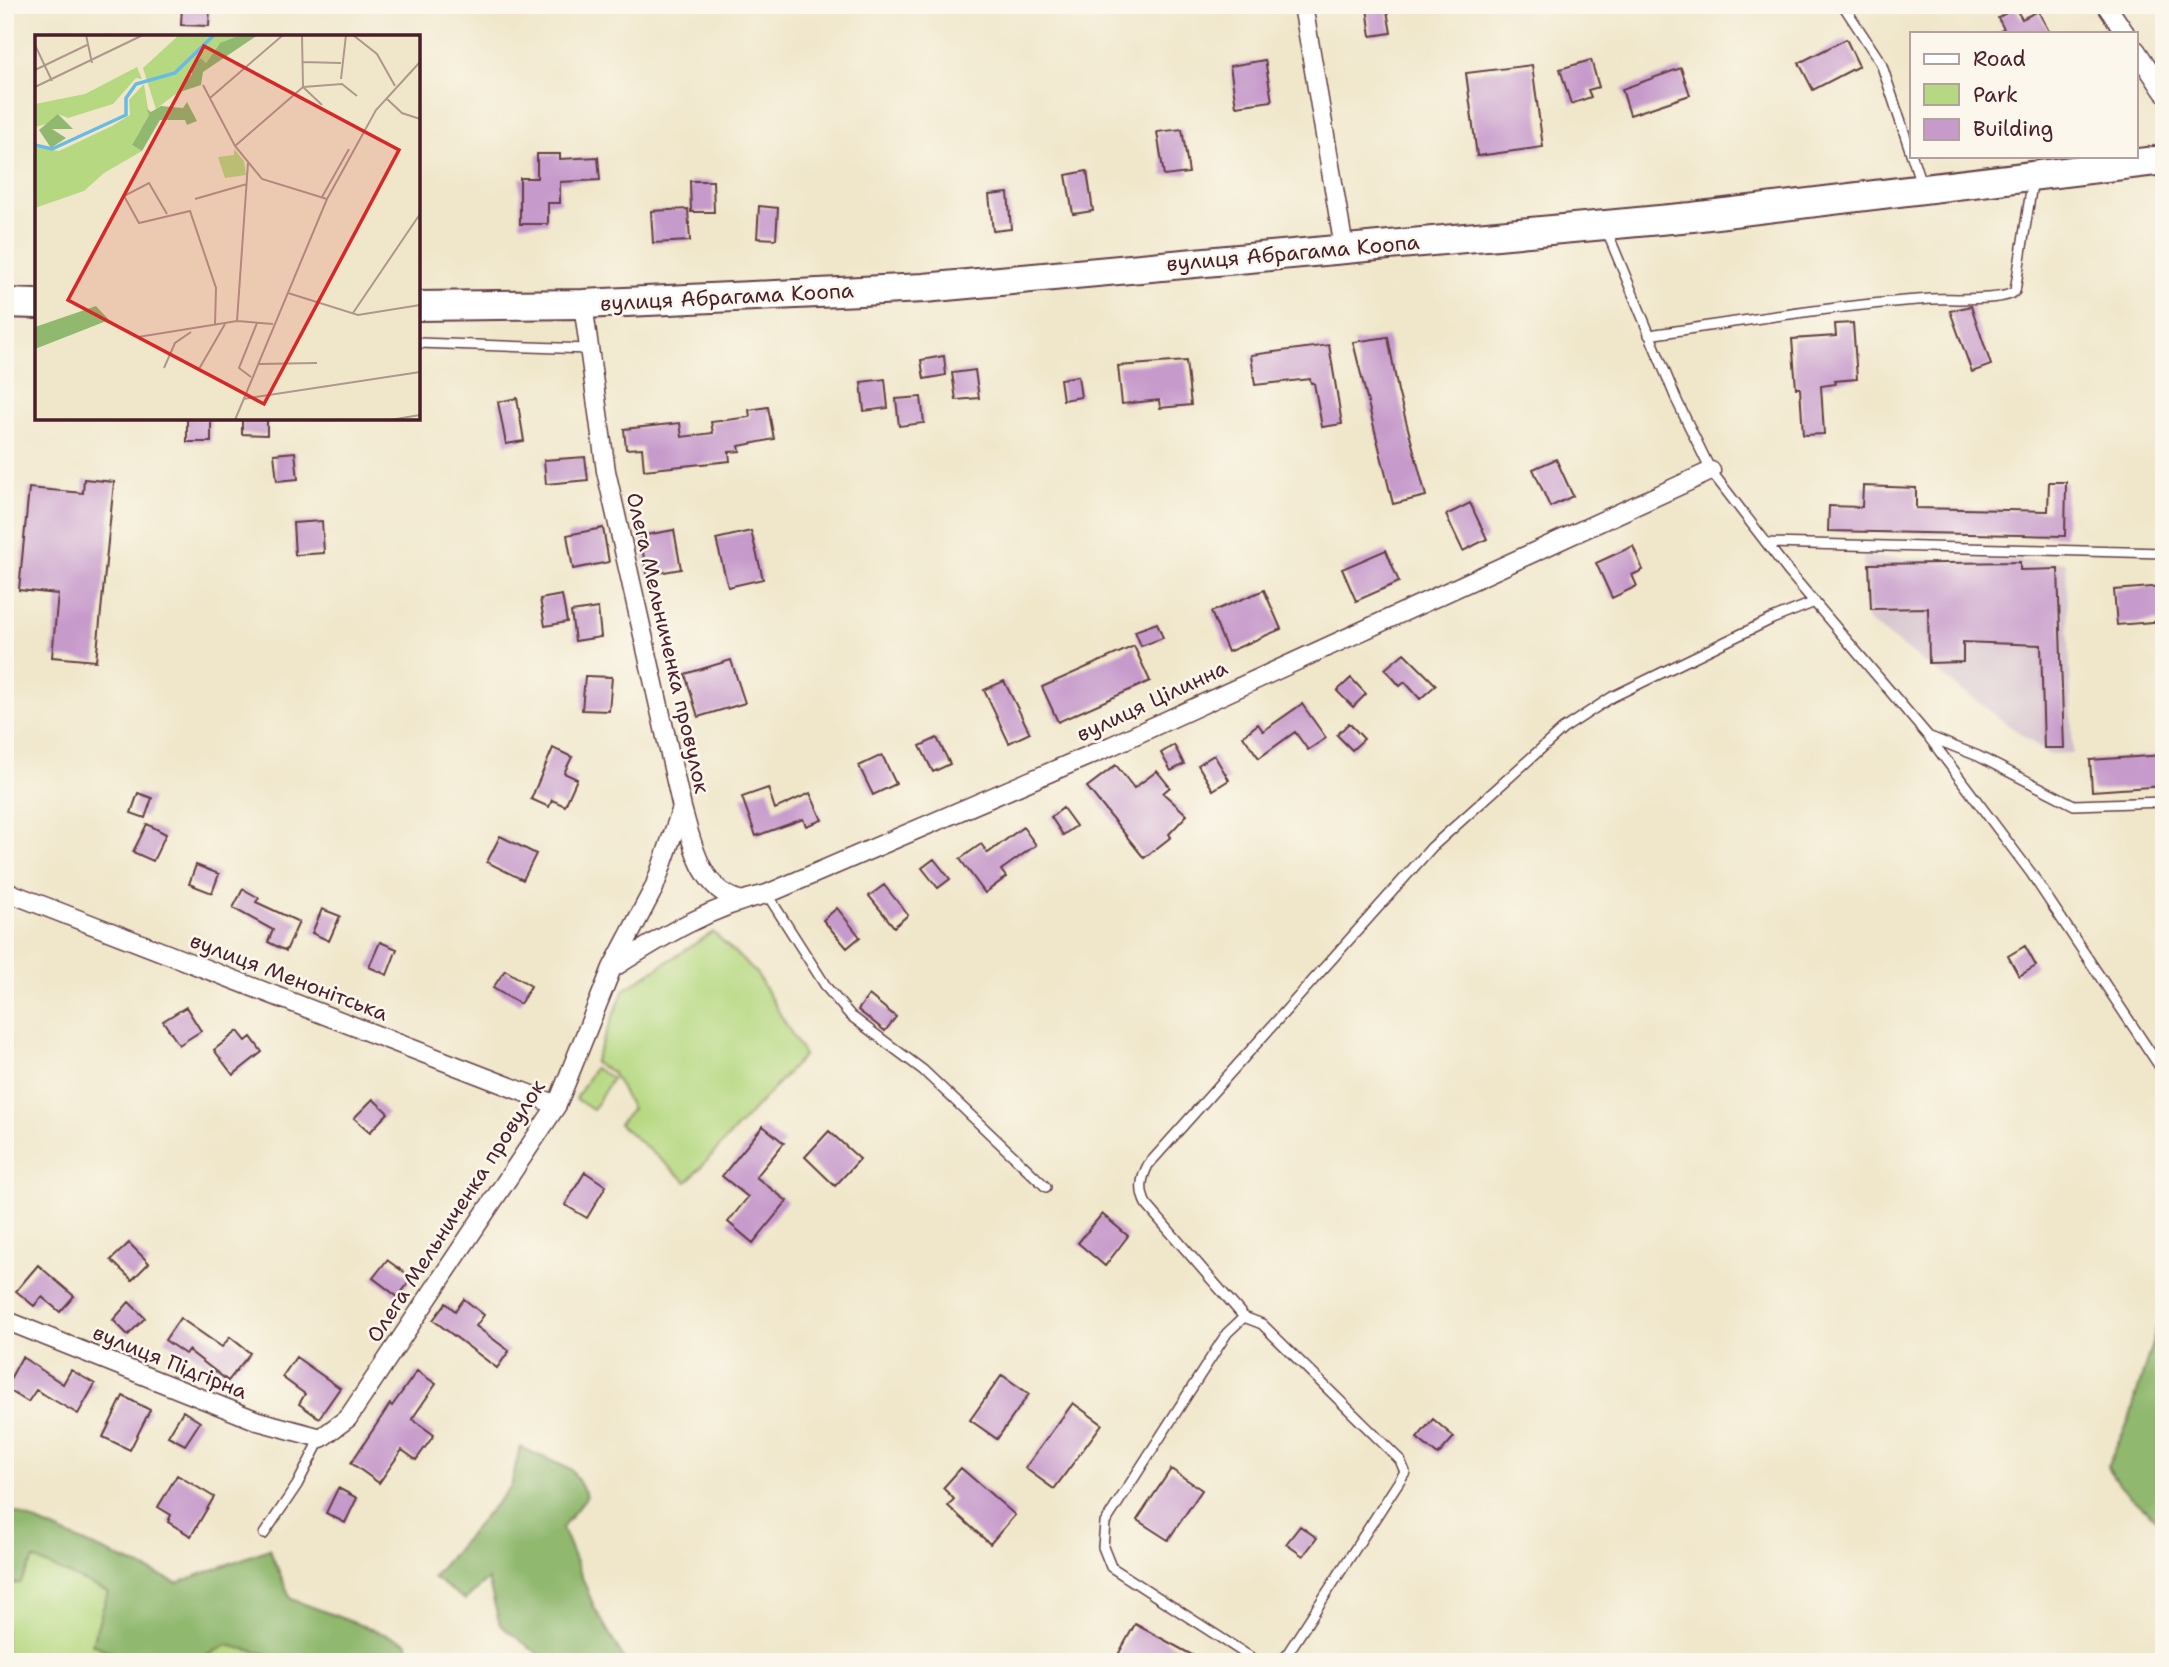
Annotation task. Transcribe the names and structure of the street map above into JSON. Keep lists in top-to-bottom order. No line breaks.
{"streets":{"main road":["вулиця Абрагама Коопа"],"street":["Олега Мельниченка провулок","вулиця Цілинна","вулиця Менонітська","вулиця Підгірна"]},"crossings":[["вулиця Абрагама Коопа","Олега Мельниченка провулок"],["Олега Мельниченка провулок","вулиця Цілинна"],["Олега Мельниченка провулок","вулиця Менонітська"],["Олега Мельниченка провулок","вулиця Підгірна"]],"legend":["Road","Park","Building"]}
